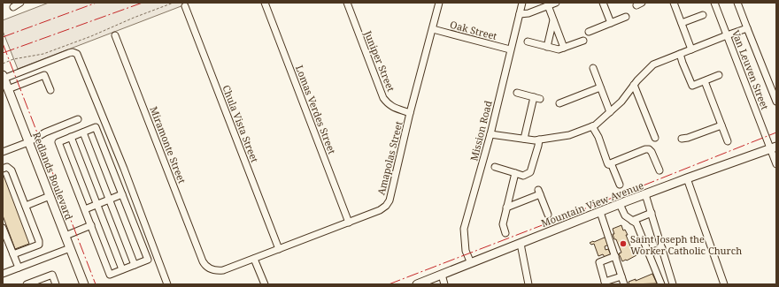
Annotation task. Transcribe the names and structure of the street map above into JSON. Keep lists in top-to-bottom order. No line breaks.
{"streets":{"main road":["Redlands Boulevard","Mountain View Avenue"],"street":["Oak Street","Juniper Street","Van Leuven Street","Lomas Verdes Street","Chula Vista Street","Mission Road","Miramonte Street","Amapolas Street"]},"crossings":[["Oak Street","Mission Road"],["Oak Street","Amapolas Street"],["Juniper Street","Amapolas Street"],["Van Leuven Street","Mountain View Avenue"],["Lomas Verdes Street","Amapolas Street"],["Chula Vista Street","Amapolas Street"],["Mission Road","Mountain View Avenue"],["Miramonte Street","Amapolas Street"]],"places":["Saint Joseph the Worker Catholic Church"]}
